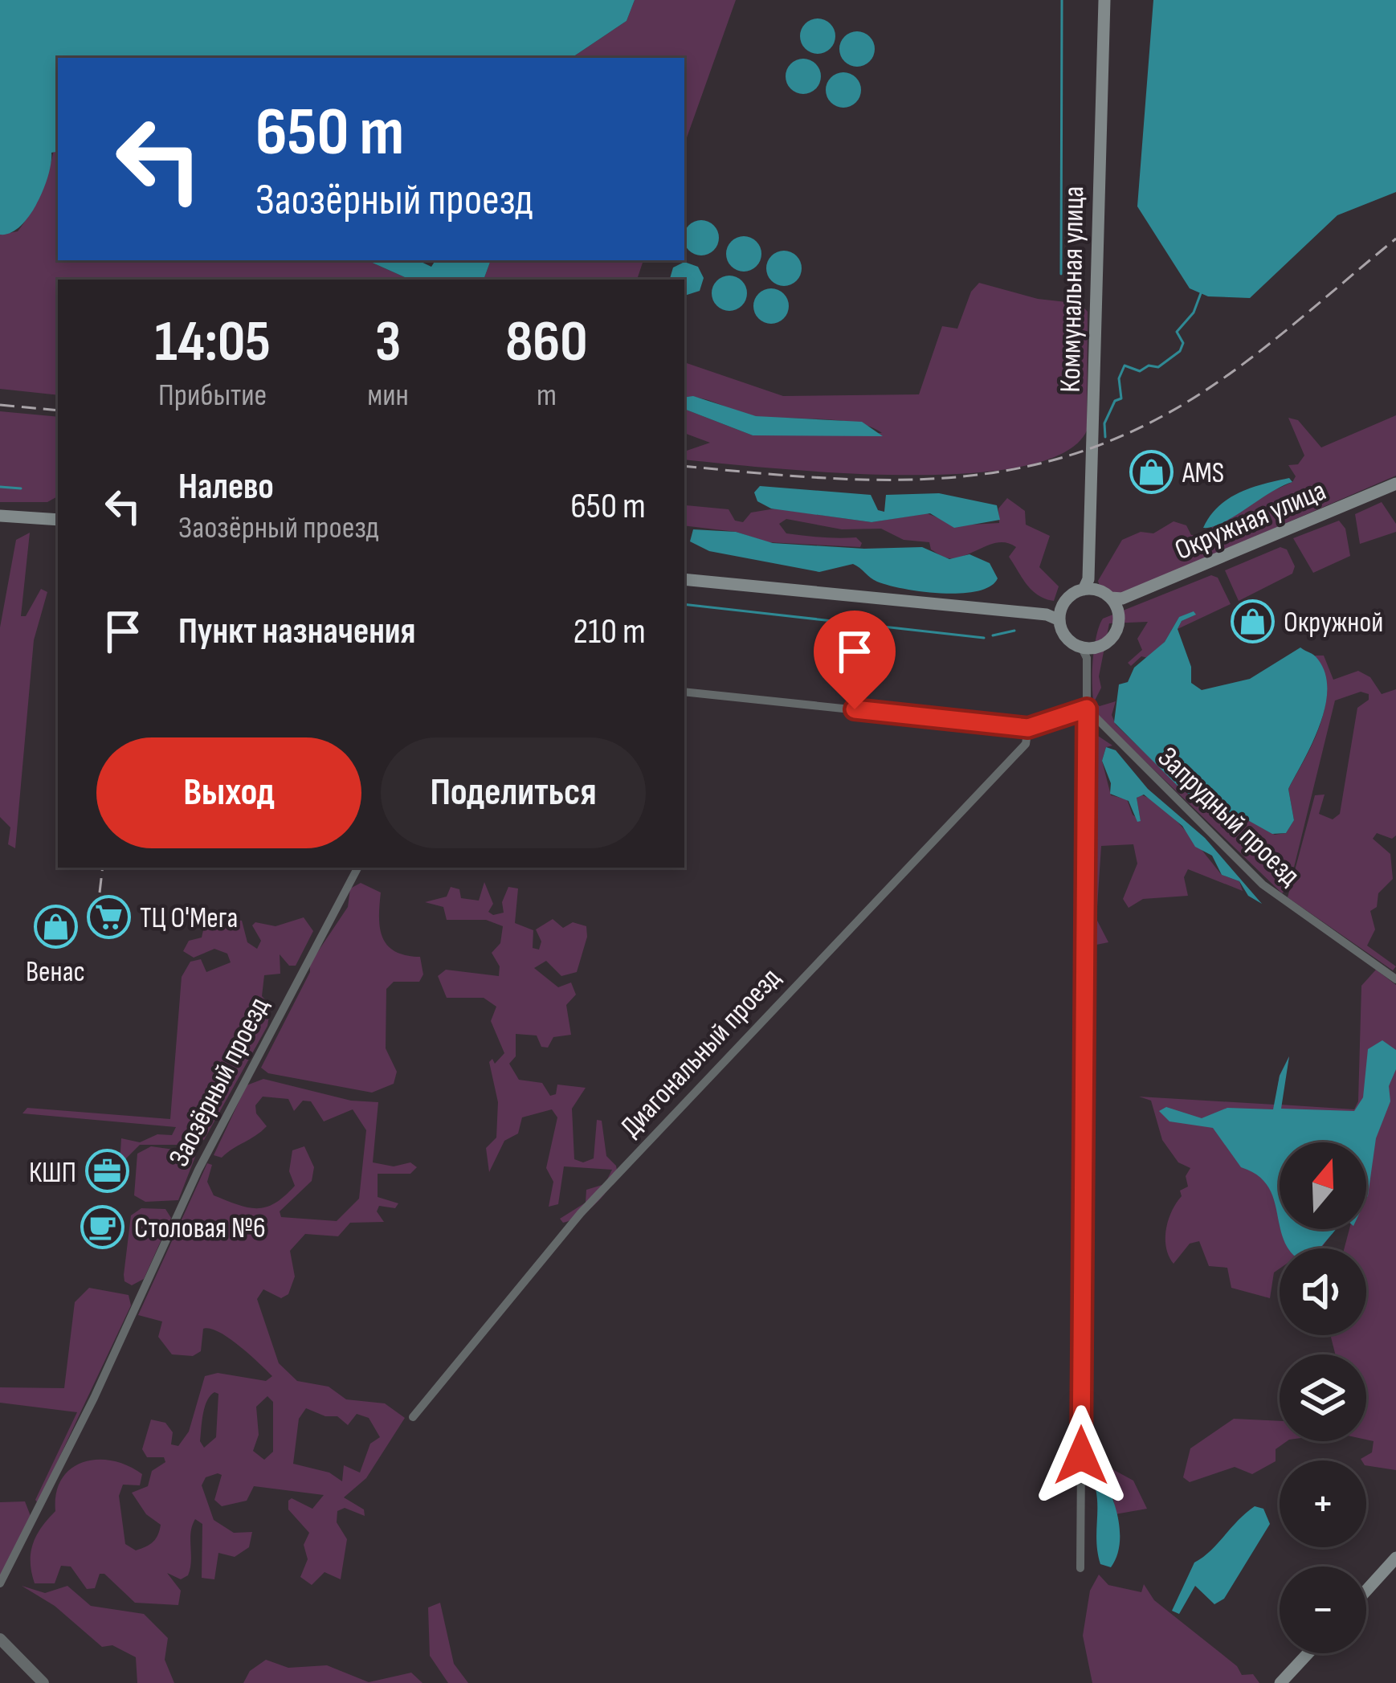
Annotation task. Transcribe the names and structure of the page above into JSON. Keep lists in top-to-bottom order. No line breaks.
{"streets":{"main road":["Коммунальная улица","Окружная улица"],"street":["Запрудный проезд","Диагональный проезд","Заозёрный проезд"]},"crossings":[["Коммунальная улица","Окружная улица"]],"places":{"shop":["AMS","Окружной","Венас"],"supermarket":["ТЦ О'Мега"],"office":["КШП"],"cafe":["Столовая №6"]},"north":"top","page":{"turn":["650 m","Заозёрный проезд"],"eta":["14:05","Прибытие","3","мин","860","m"],"list":[{"name":"Налево","note":"Заозёрный проезд","value":"650 m"},{"name":"Пункт назначения","value":"210 m"}],"buttons":["Выход","Поделиться"],"map_buttons":["+","−"]}}
